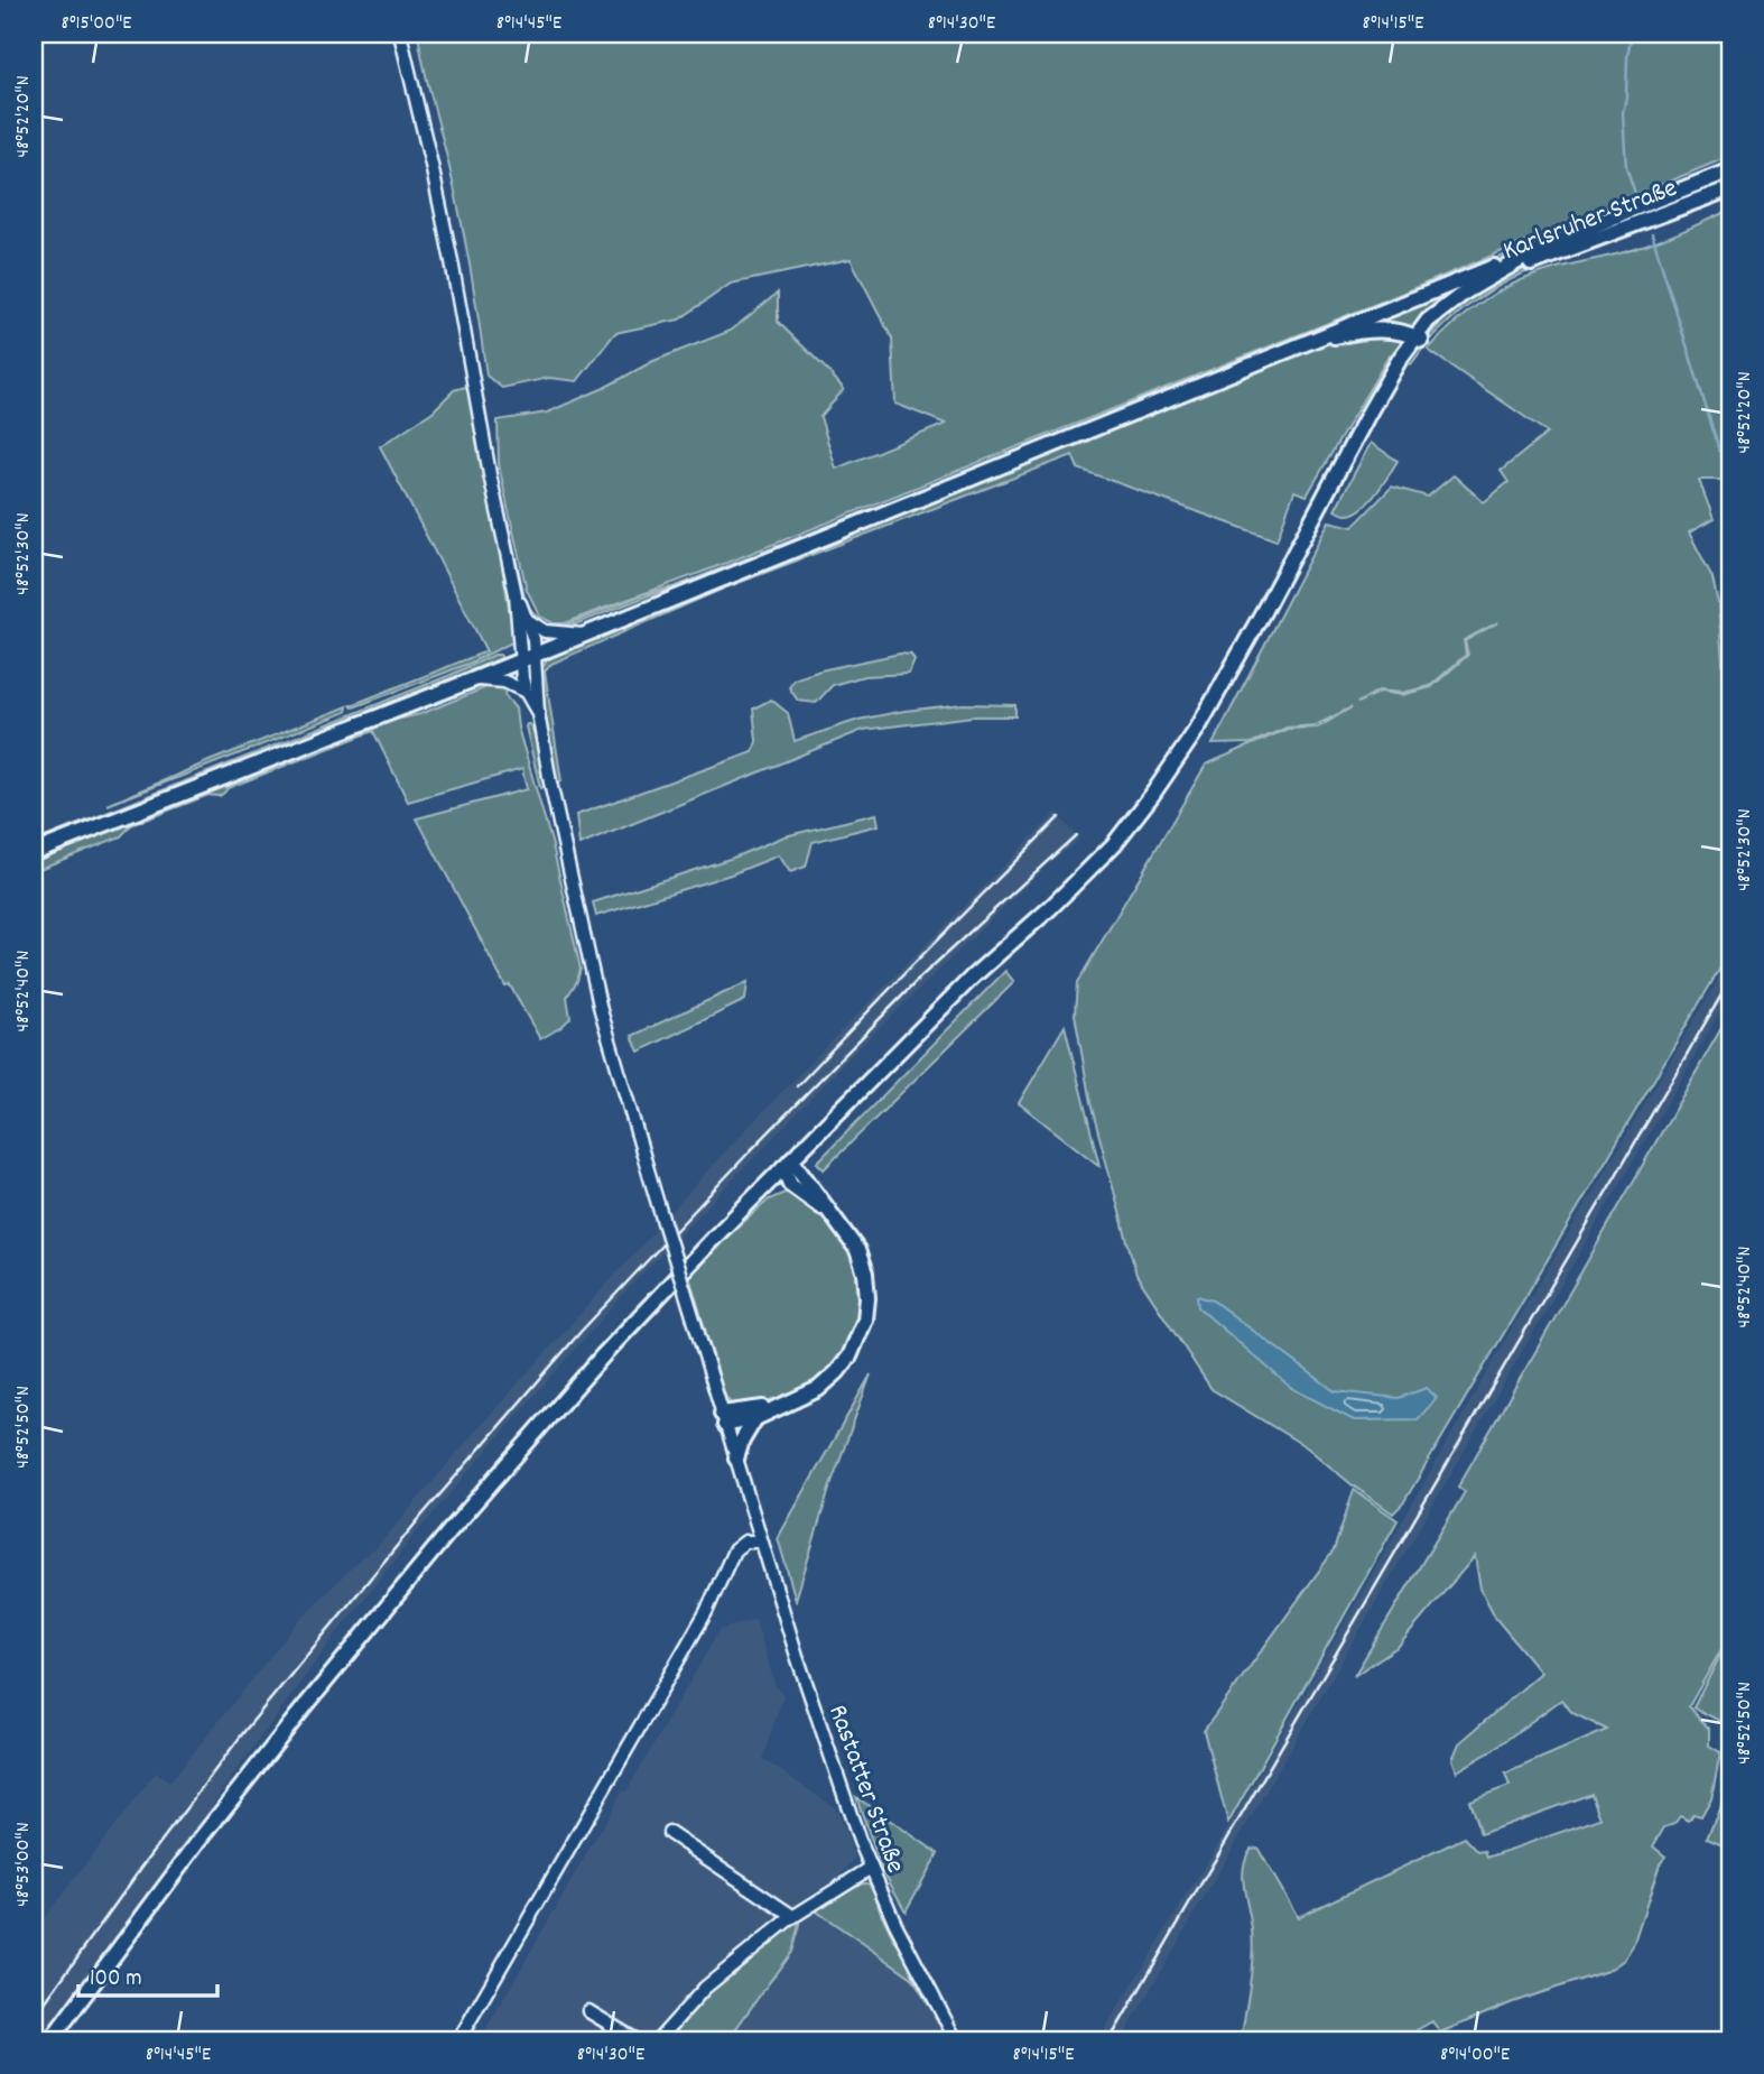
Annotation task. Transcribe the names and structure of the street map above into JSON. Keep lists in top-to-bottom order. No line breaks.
{"streets":{"main road":["Karlsruher Straße"],"street":["Rastatter Straße"]},"scale_bar":"100 m","coordinates":["8°15'00\"E","8°14'45\"E","8°14'30\"E","8°14'15\"E","48°52'20\"N","48°52'30\"N","48°52'40\"N","48°52'50\"N","48°53'00\"N","8°14'00\"E"]}
